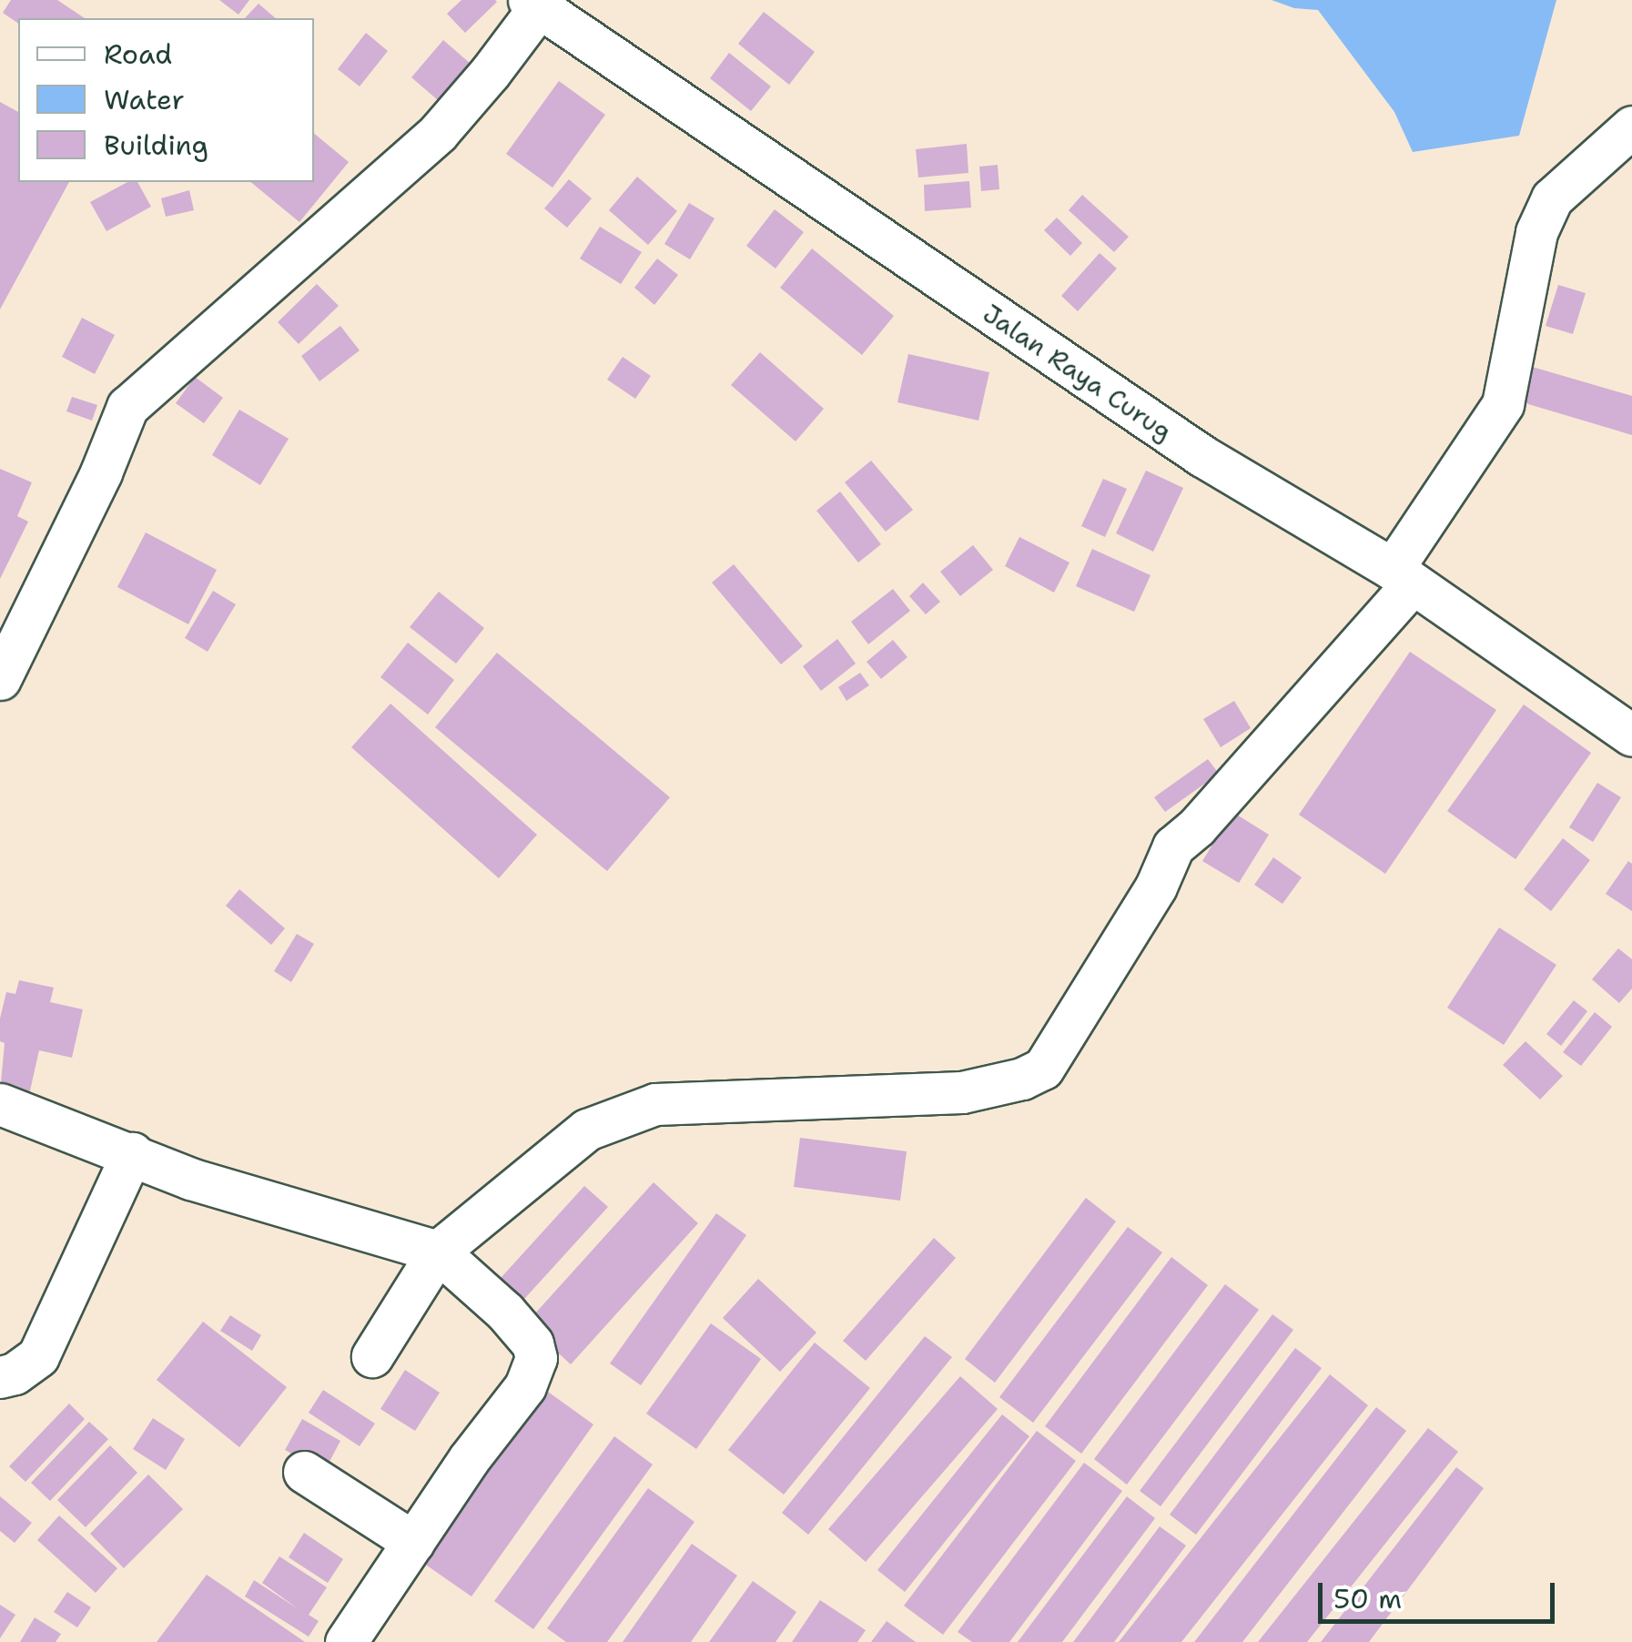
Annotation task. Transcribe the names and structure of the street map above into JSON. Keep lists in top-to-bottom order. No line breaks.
{"streets":{"street":["Jalan Raya Curug"]},"legend":["Road","Water","Building"],"scale_bar":"50 m"}
